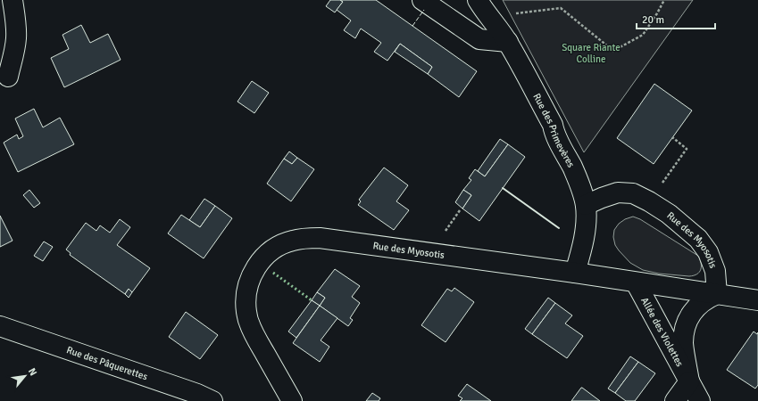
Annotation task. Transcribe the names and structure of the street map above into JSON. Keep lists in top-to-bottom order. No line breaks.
{"streets":{"street":["Rue des Primevères","Rue des Myosotis","Allée des Violettes","Rue des Pâquerettes"]},"crossings":[["Rue des Primevères","Rue des Myosotis"],["Rue des Myosotis","Allée des Violettes"]],"parks":["Square Riante Colline"],"scale_bar":"20 m","north":"top right"}
